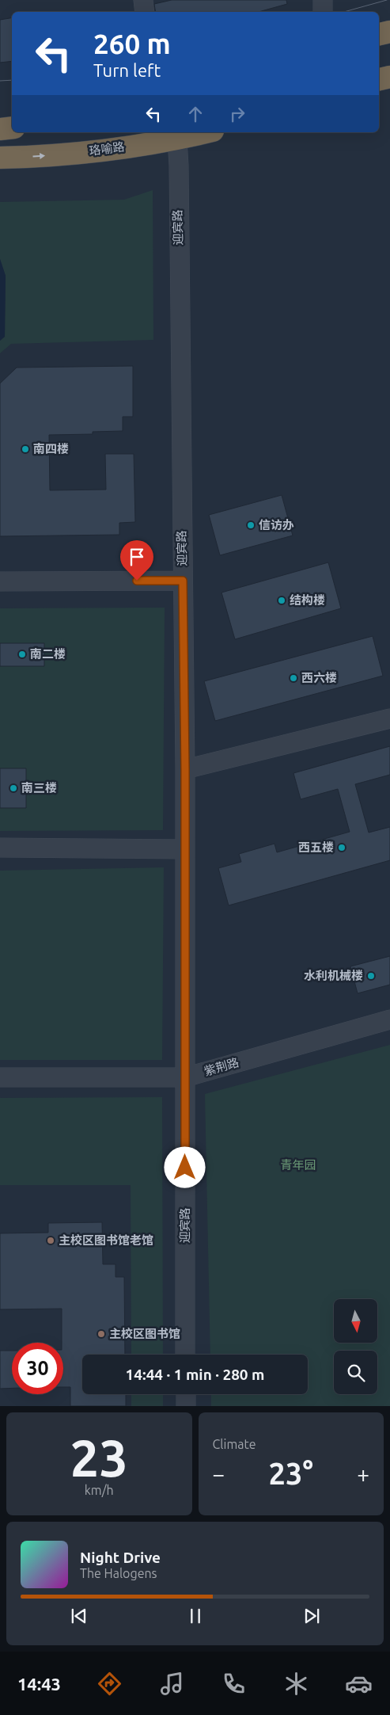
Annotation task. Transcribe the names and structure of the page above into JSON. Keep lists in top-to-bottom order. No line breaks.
{"streets":{"highway":["珞喻路"],"street":["迎宾路","紫荆路"]},"crossings":[["珞喻路","迎宾路"],["迎宾路","紫荆路"]],"one_way":["珞喻路"],"parks":["青年园"],"places":["南四楼","信访办","结构楼","南二楼","西六楼","南三楼","西五楼","水利机械楼","主校区图书馆老馆","主校区图书馆"],"north":"bottom","page":{"turn":["260 m","Turn left"],"limit":"30","trip":"14:44 · 1 min · 280 m","tile":[["23","km/h"],"Climate"],"heat":["−","23°","+"],"song":["Night Drive","The Halogens"],"tabs":"14:43"}}
